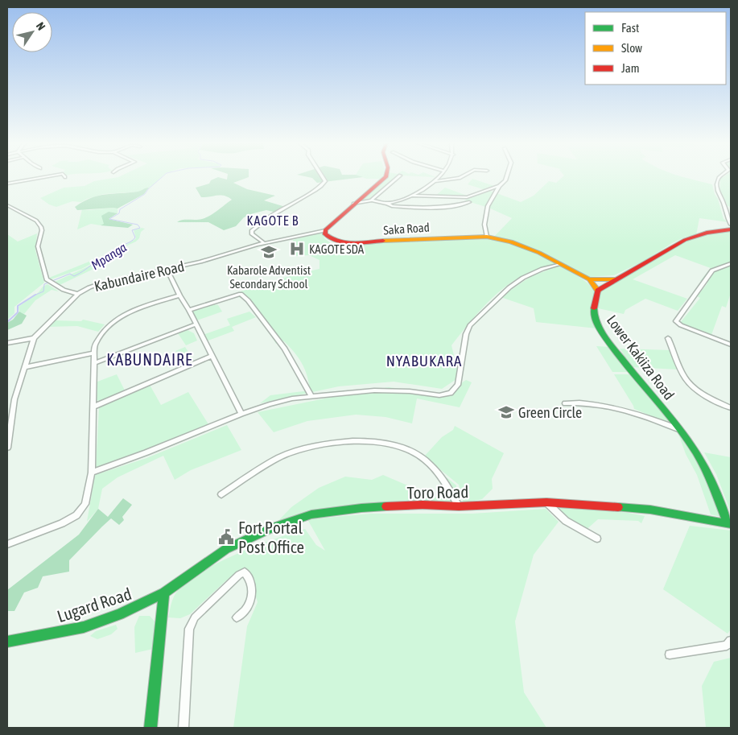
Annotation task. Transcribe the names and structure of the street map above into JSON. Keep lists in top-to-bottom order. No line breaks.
{"streets":{"main road":["Saka Road","Lower Kakiiza Road","Toro Road","Lugard Road"],"street":["Kabundaire Road"]},"crossings":[["Saka Road","Kabundaire Road"],["Saka Road","Lower Kakiiza Road"],["Lower Kakiiza Road","Toro Road"],["Toro Road","Lugard Road"]],"districts":["KAGOTE B","KABUNDAIRE","NYABUKARA"],"water":["Mpanga"],"places":{"hospital":["KAGOTE SDA"],"school or university":["Kabarole Adventist Secondary School","Green Circle"],"public building":["Fort Portal Post Office"]},"legend":["Fast","Slow","Jam"],"north":"top right"}
